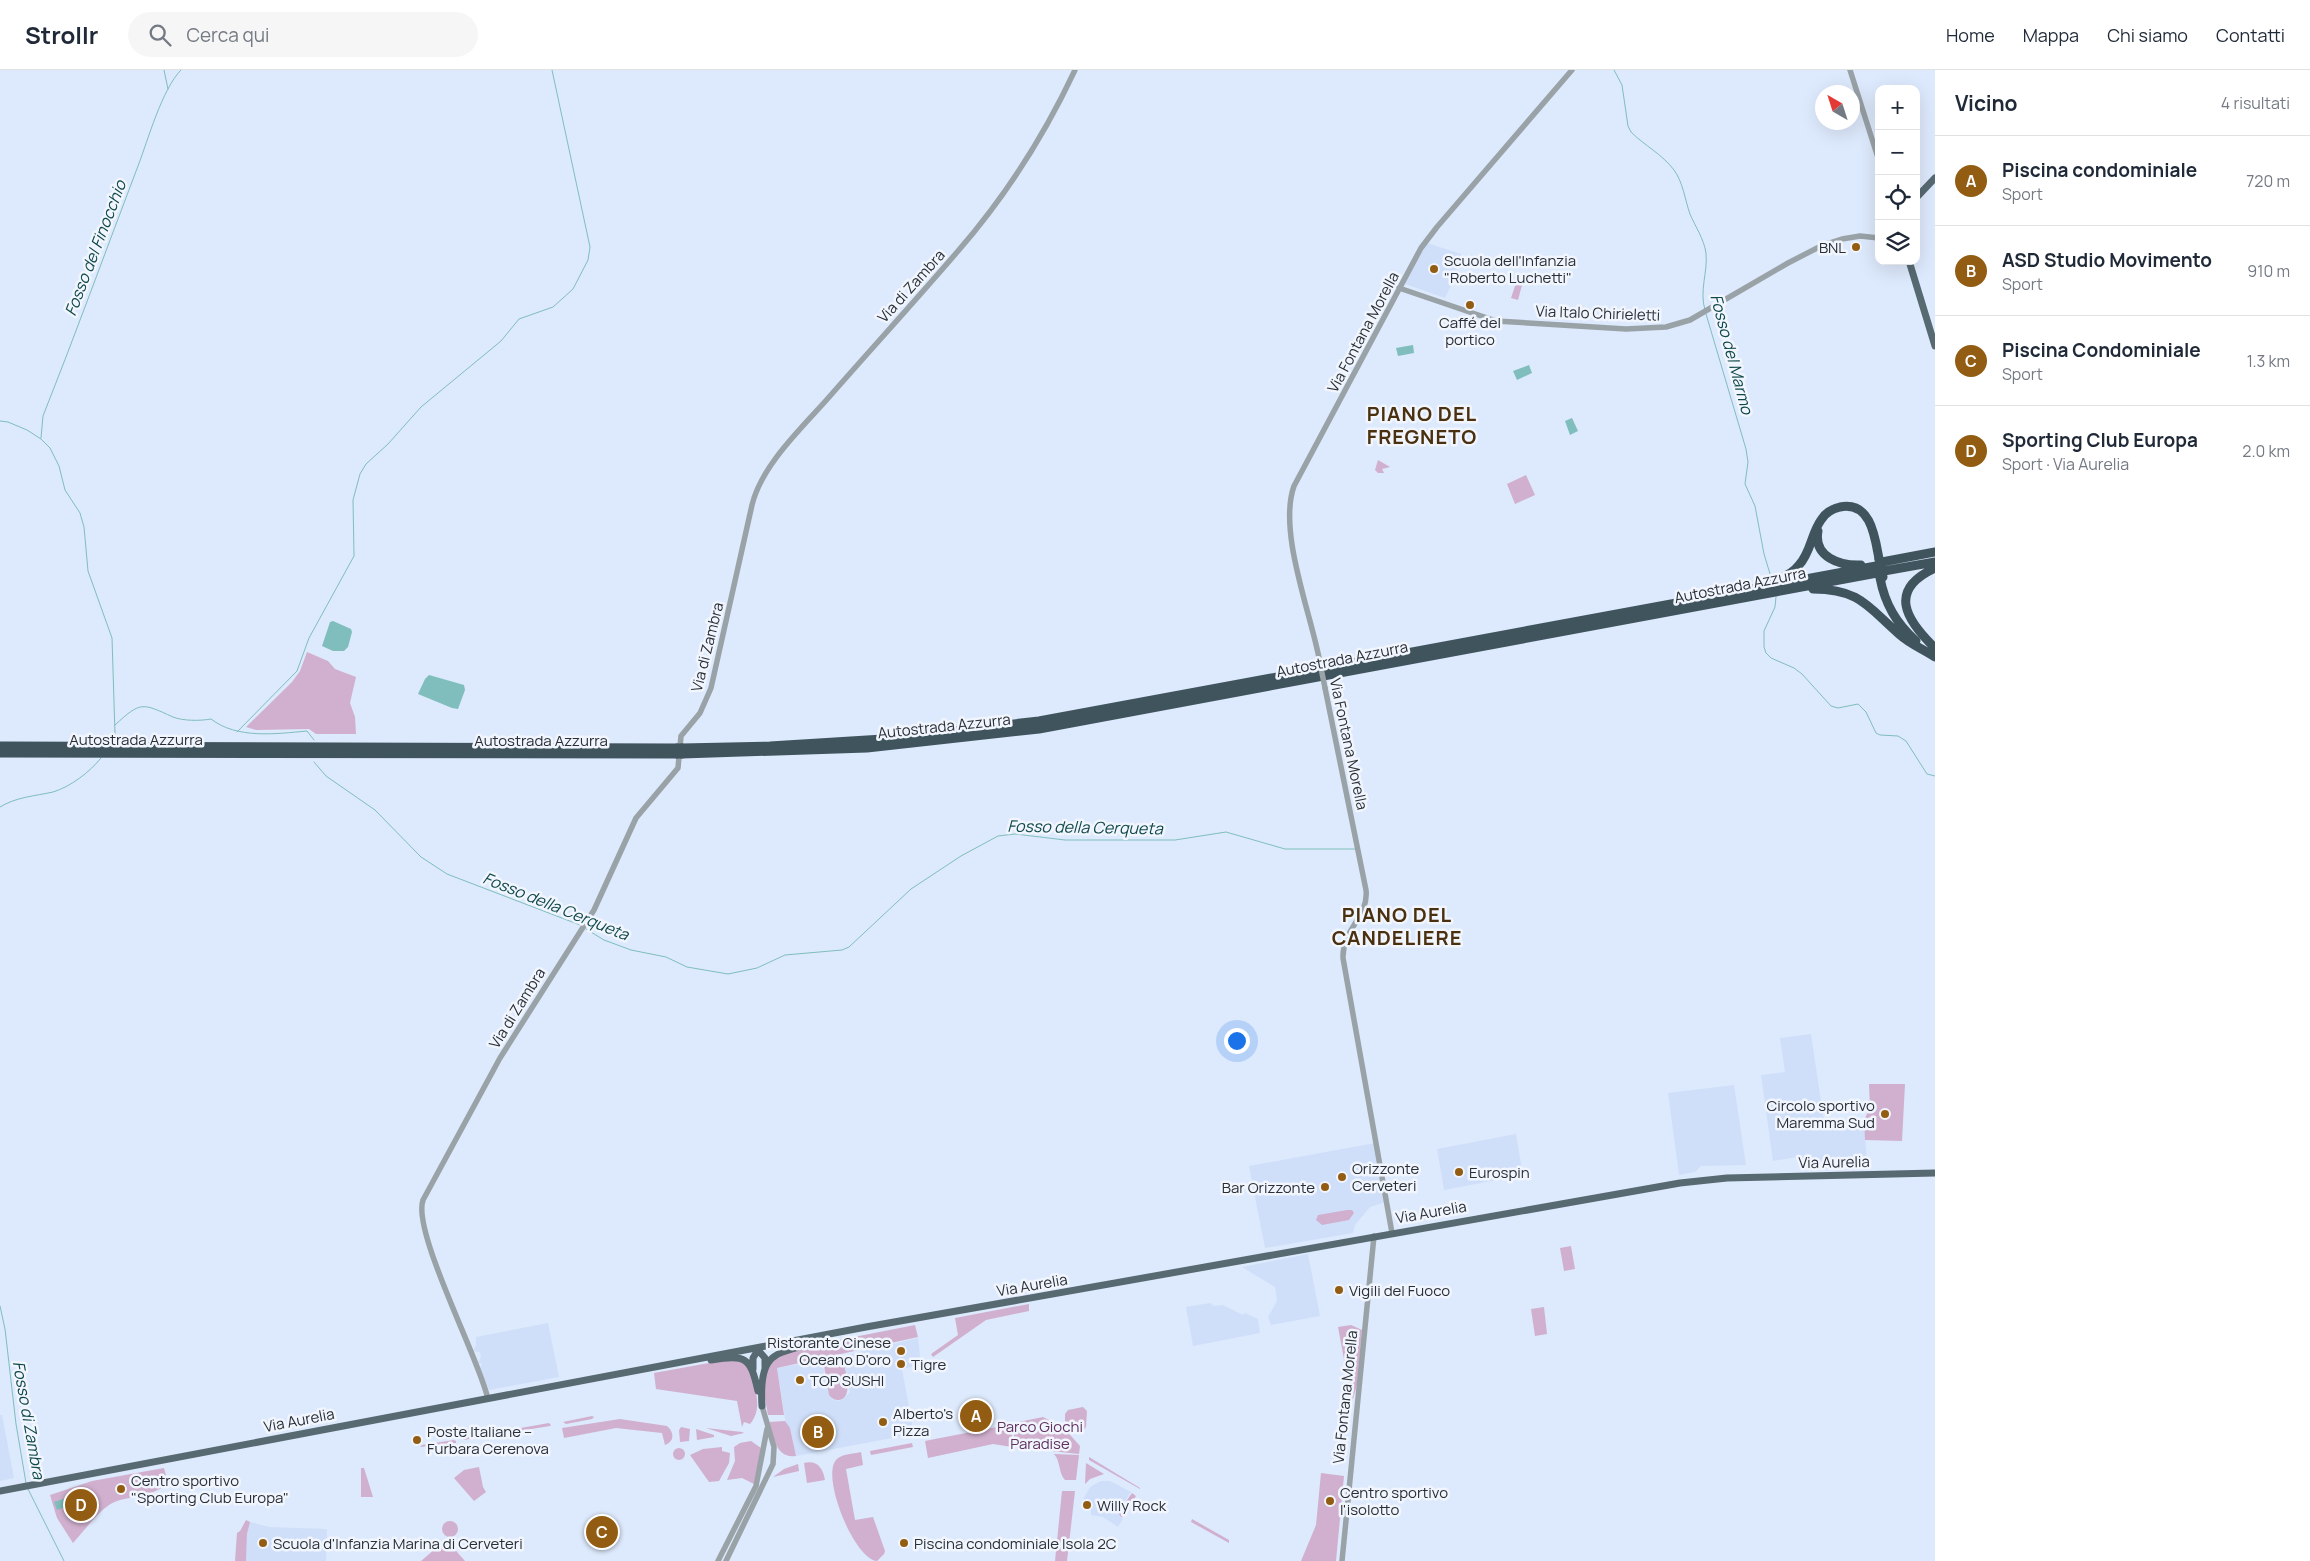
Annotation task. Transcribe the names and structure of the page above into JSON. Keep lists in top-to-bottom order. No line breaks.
{"streets":{"highway":["Autostrada Azzurra"],"main road":["Via Aurelia"],"street":["Via di Zambra","Via Italo Chirieletti","Via Fontana Morella"]},"crossings":[["Via di Zambra","Via Aurelia"],["Via Italo Chirieletti","Via Fontana Morella"],["Via Fontana Morella","Via Aurelia"]],"districts":["PIANO DEL FREGNETO","PIANO DEL CANDELIERE"],"water":["Fosso del Finocchio","Fosso del Marmo","Fosso della Cerqueta","Fosso di Zambra"],"parks":["Parco Giochi Paradise"],"places":["BNL","Scuola dell'Infanzia \"Roberto Luchetti\"","Caffé del portico","Circolo sportivo Maremma Sud","Eurospin","Orizzonte Cerveteri","Bar Orizzonte","Vigili del Fuoco","Ristorante Cinese Oceano D'oro","Tigre","TOP SUSHI","Alberto's Pizza","Poste Italiane – Furbara Cerenova","Centro sportivo \"Sporting Club Europa\"","Centro sportivo l'isolotto","Willy Rock","Scuola d'Infanzia Marina di Cerveteri","Piscina condominiale Isola 2C"],"north":"top left","page":{"header":"Strollr","search":"Cerca qui","nav":["Home","Mappa","Chi siamo","Contatti"],"heading":["Vicino","4 risultati"],"map_buttons":["+","−"],"list":[{"mark":"A","name":"Piscina condominiale","note":"Sport","value":"720 m"},{"mark":"B","name":"ASD Studio Movimento","note":"Sport","value":"910 m"},{"mark":"C","name":"Piscina Condominiale","note":"Sport","value":"1.3 km"},{"mark":"D","name":"Sporting Club Europa","note":"Sport · Via Aurelia","value":"2.0 km"}],"pins":["A","B","D","C"]}}
